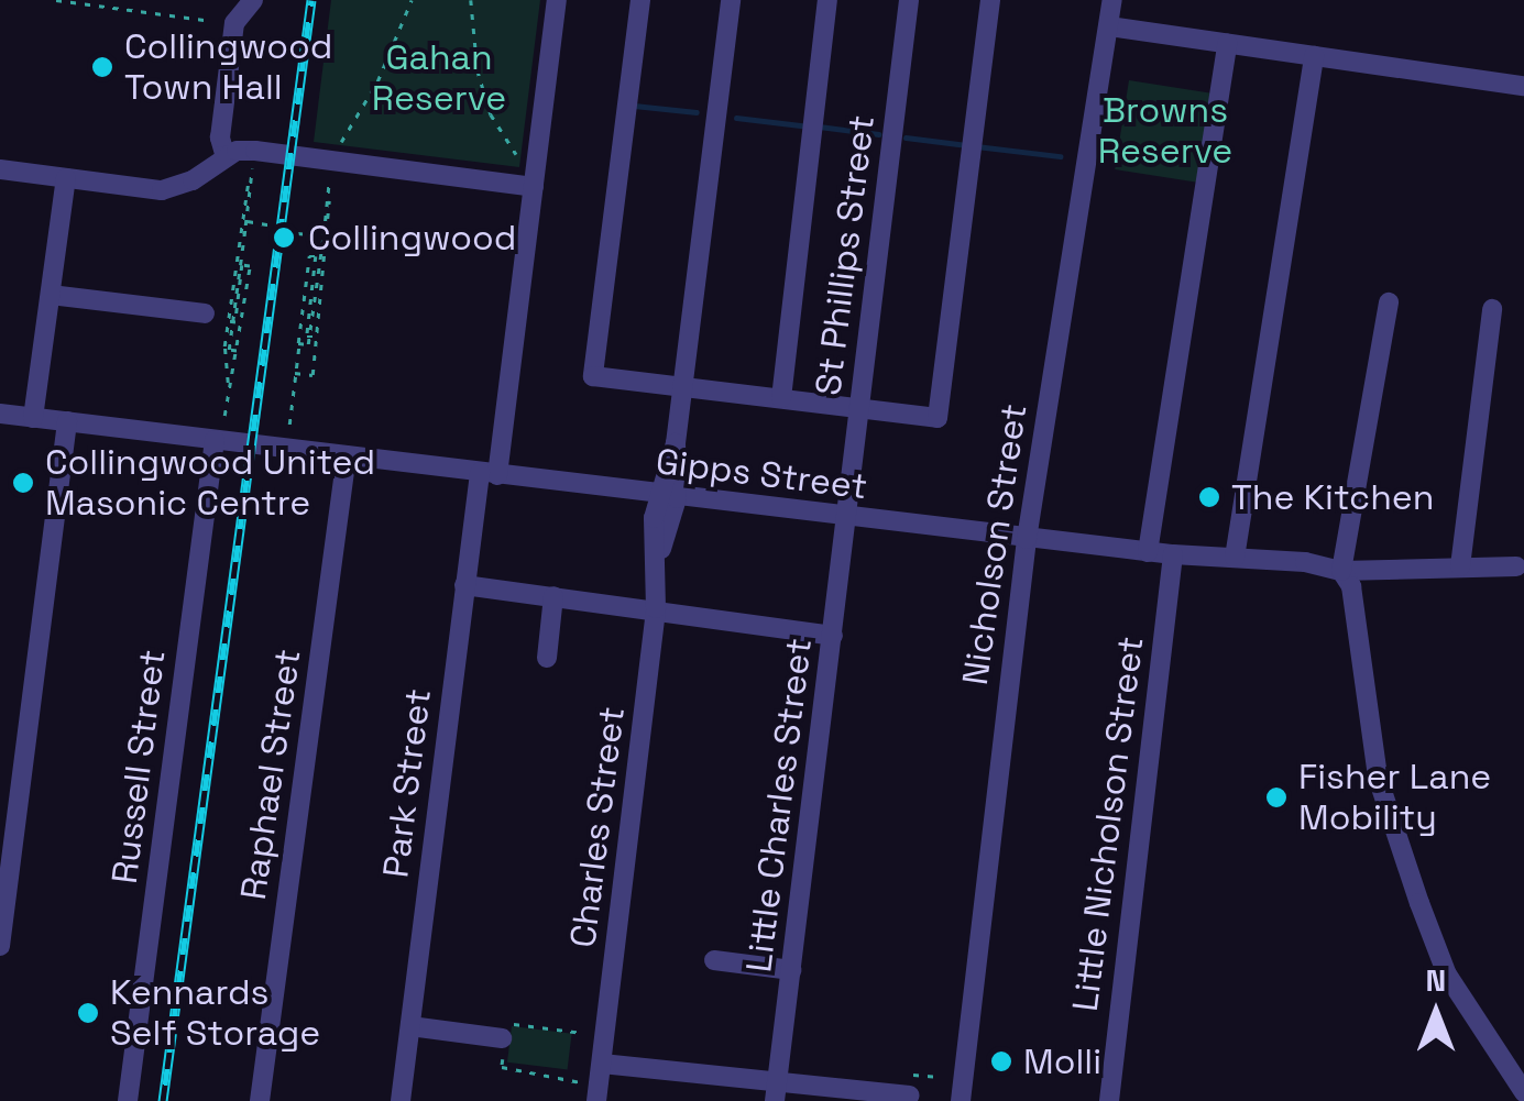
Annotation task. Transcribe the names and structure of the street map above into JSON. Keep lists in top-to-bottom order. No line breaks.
{"streets":{"street":["St Phillips Street","Gipps Street","Nicholson Street","Russell Street","Raphael Street","Park Street","Little Charles Street","Little Nicholson Street","Charles Street"]},"crossings":[["St Phillips Street","Gipps Street"],["St Phillips Street","Little Charles Street"],["Gipps Street","Nicholson Street"],["Gipps Street","Russell Street"],["Gipps Street","Raphael Street"],["Gipps Street","Park Street"],["Gipps Street","Little Charles Street"],["Gipps Street","Little Nicholson Street"],["Gipps Street","Charles Street"]],"parks":["Gahan Reserve","Browns Reserve"],"places":["Collingwood Town Hall","Collingwood","Collingwood United Masonic Centre","The Kitchen","Fisher Lane Mobility","Kennards Self Storage","Molli"],"north":"top"}
